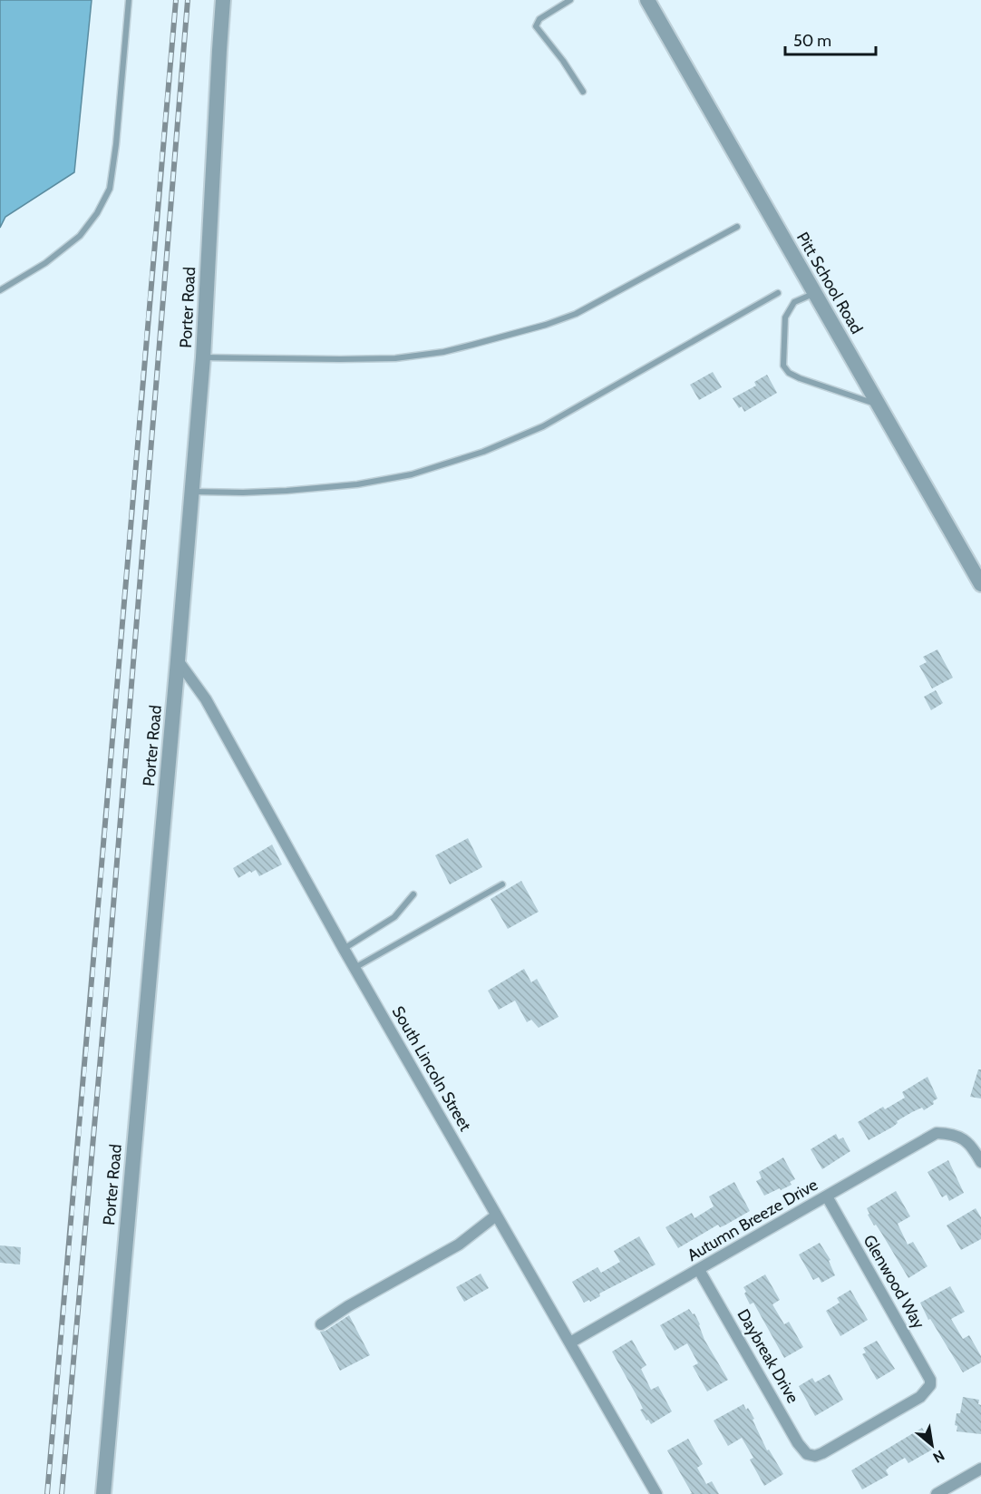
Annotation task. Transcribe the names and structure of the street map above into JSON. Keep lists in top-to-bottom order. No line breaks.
{"streets":{"street":["Pitt School Road","Porter Road","South Lincoln Street","Autumn Breeze Drive","Glenwood Way","Daybreak Drive"]},"crossings":[["Porter Road","South Lincoln Street"],["South Lincoln Street","Autumn Breeze Drive"],["Autumn Breeze Drive","Glenwood Way"],["Autumn Breeze Drive","Daybreak Drive"],["Glenwood Way","Daybreak Drive"]],"scale_bar":"50 m","north":"bottom right"}
